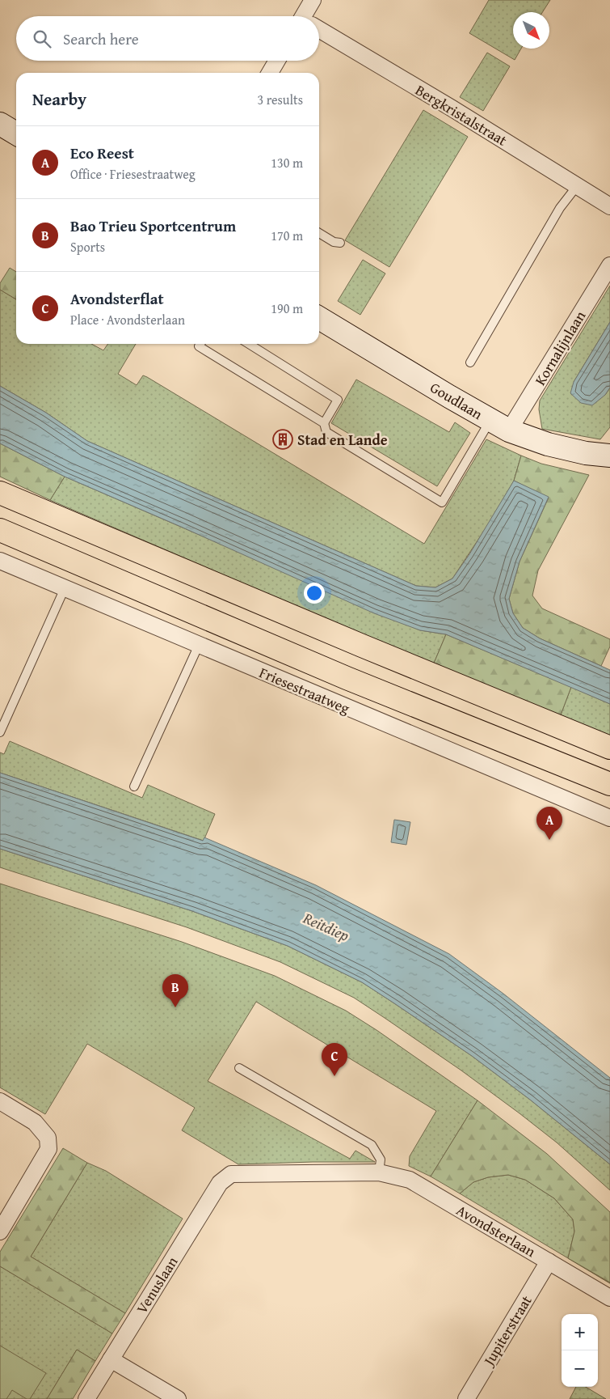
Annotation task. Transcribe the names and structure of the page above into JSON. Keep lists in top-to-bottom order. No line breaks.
{"streets":{"highway":["Friesestraatweg"],"street":["Bergkristalstraat","Kornalijnlaan","Goudlaan","Avondsterlaan","Venuslaan","Jupiterstraat"]},"crossings":[["Kornalijnlaan","Goudlaan"],["Avondsterlaan","Venuslaan"],["Avondsterlaan","Jupiterstraat"]],"water":["Reitdiep"],"places":{"building":["Stad en Lande"]},"north":"bottom right","page":{"search":"Search here","heading":["Nearby","3 results"],"list":[{"mark":"A","name":"Eco Reest","note":"Office · Friesestraatweg","value":"130 m"},{"mark":"B","name":"Bao Trieu Sportcentrum","note":"Sports","value":"170 m"},{"mark":"C","name":"Avondsterflat","note":"Place · Avondsterlaan","value":"190 m"}],"pins":["A","B","C"],"map_buttons":["+","−"]}}
